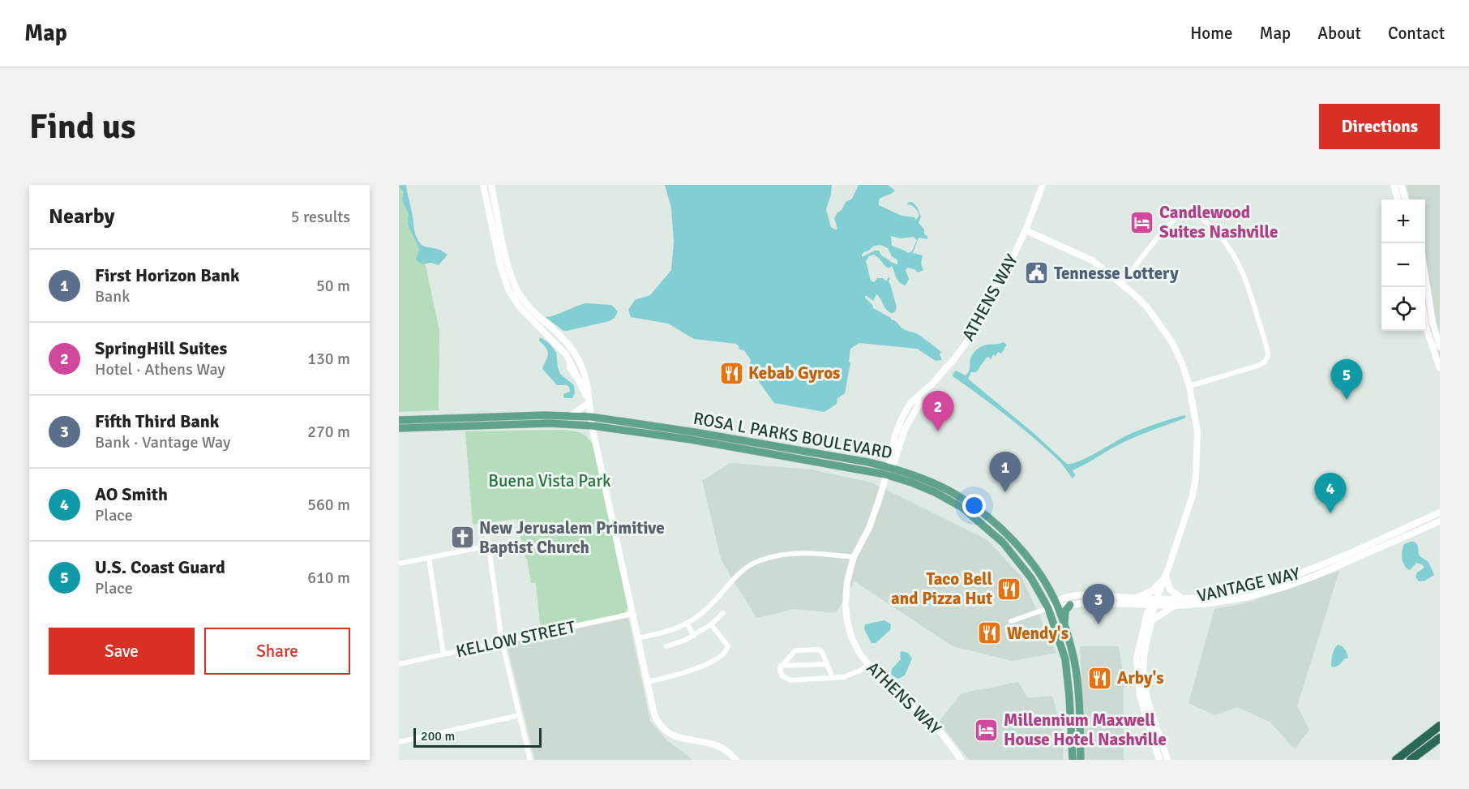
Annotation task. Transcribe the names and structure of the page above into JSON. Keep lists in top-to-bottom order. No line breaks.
{"streets":{"main road":["ROSA L PARKS BOULEVARD"],"street":["ATHENS WAY","VANTAGE WAY","KELLOW STREET"]},"crossings":[["ATHENS WAY","ROSA L PARKS BOULEVARD"],["ROSA L PARKS BOULEVARD","VANTAGE WAY"]],"parks":["Buena Vista Park"],"places":{"hotel":["Candlewood Suites Nashville","Millennium Maxwell House Hotel Nashville"],"public building":["Tennesse Lottery"],"restaurant":["Kebab Gyros","Taco Bell and Pizza Hut","Wendy's","Arby's"],"church":["New Jerusalem Primitive Baptist Church"]},"scale_bar":"200 m","page":{"header":"Map","nav":["Home","Map","About","Contact"],"buttons":["Directions",["Save","Share"]],"title":"Find us","heading":["Nearby","5 results"],"map_buttons":["+","−"],"list":[{"mark":"1","name":"First Horizon Bank","note":"Bank","value":"50 m"},{"mark":"2","name":"SpringHill Suites","note":"Hotel · Athens Way","value":"130 m"},{"mark":"3","name":"Fifth Third Bank","note":"Bank · Vantage Way","value":"270 m"},{"mark":"4","name":"AO Smith","note":"Place","value":"560 m"},{"mark":"5","name":"U.S. Coast Guard","note":"Place","value":"610 m"}],"pins":["5","2","1","4","3"],"scale":"200 m"}}
